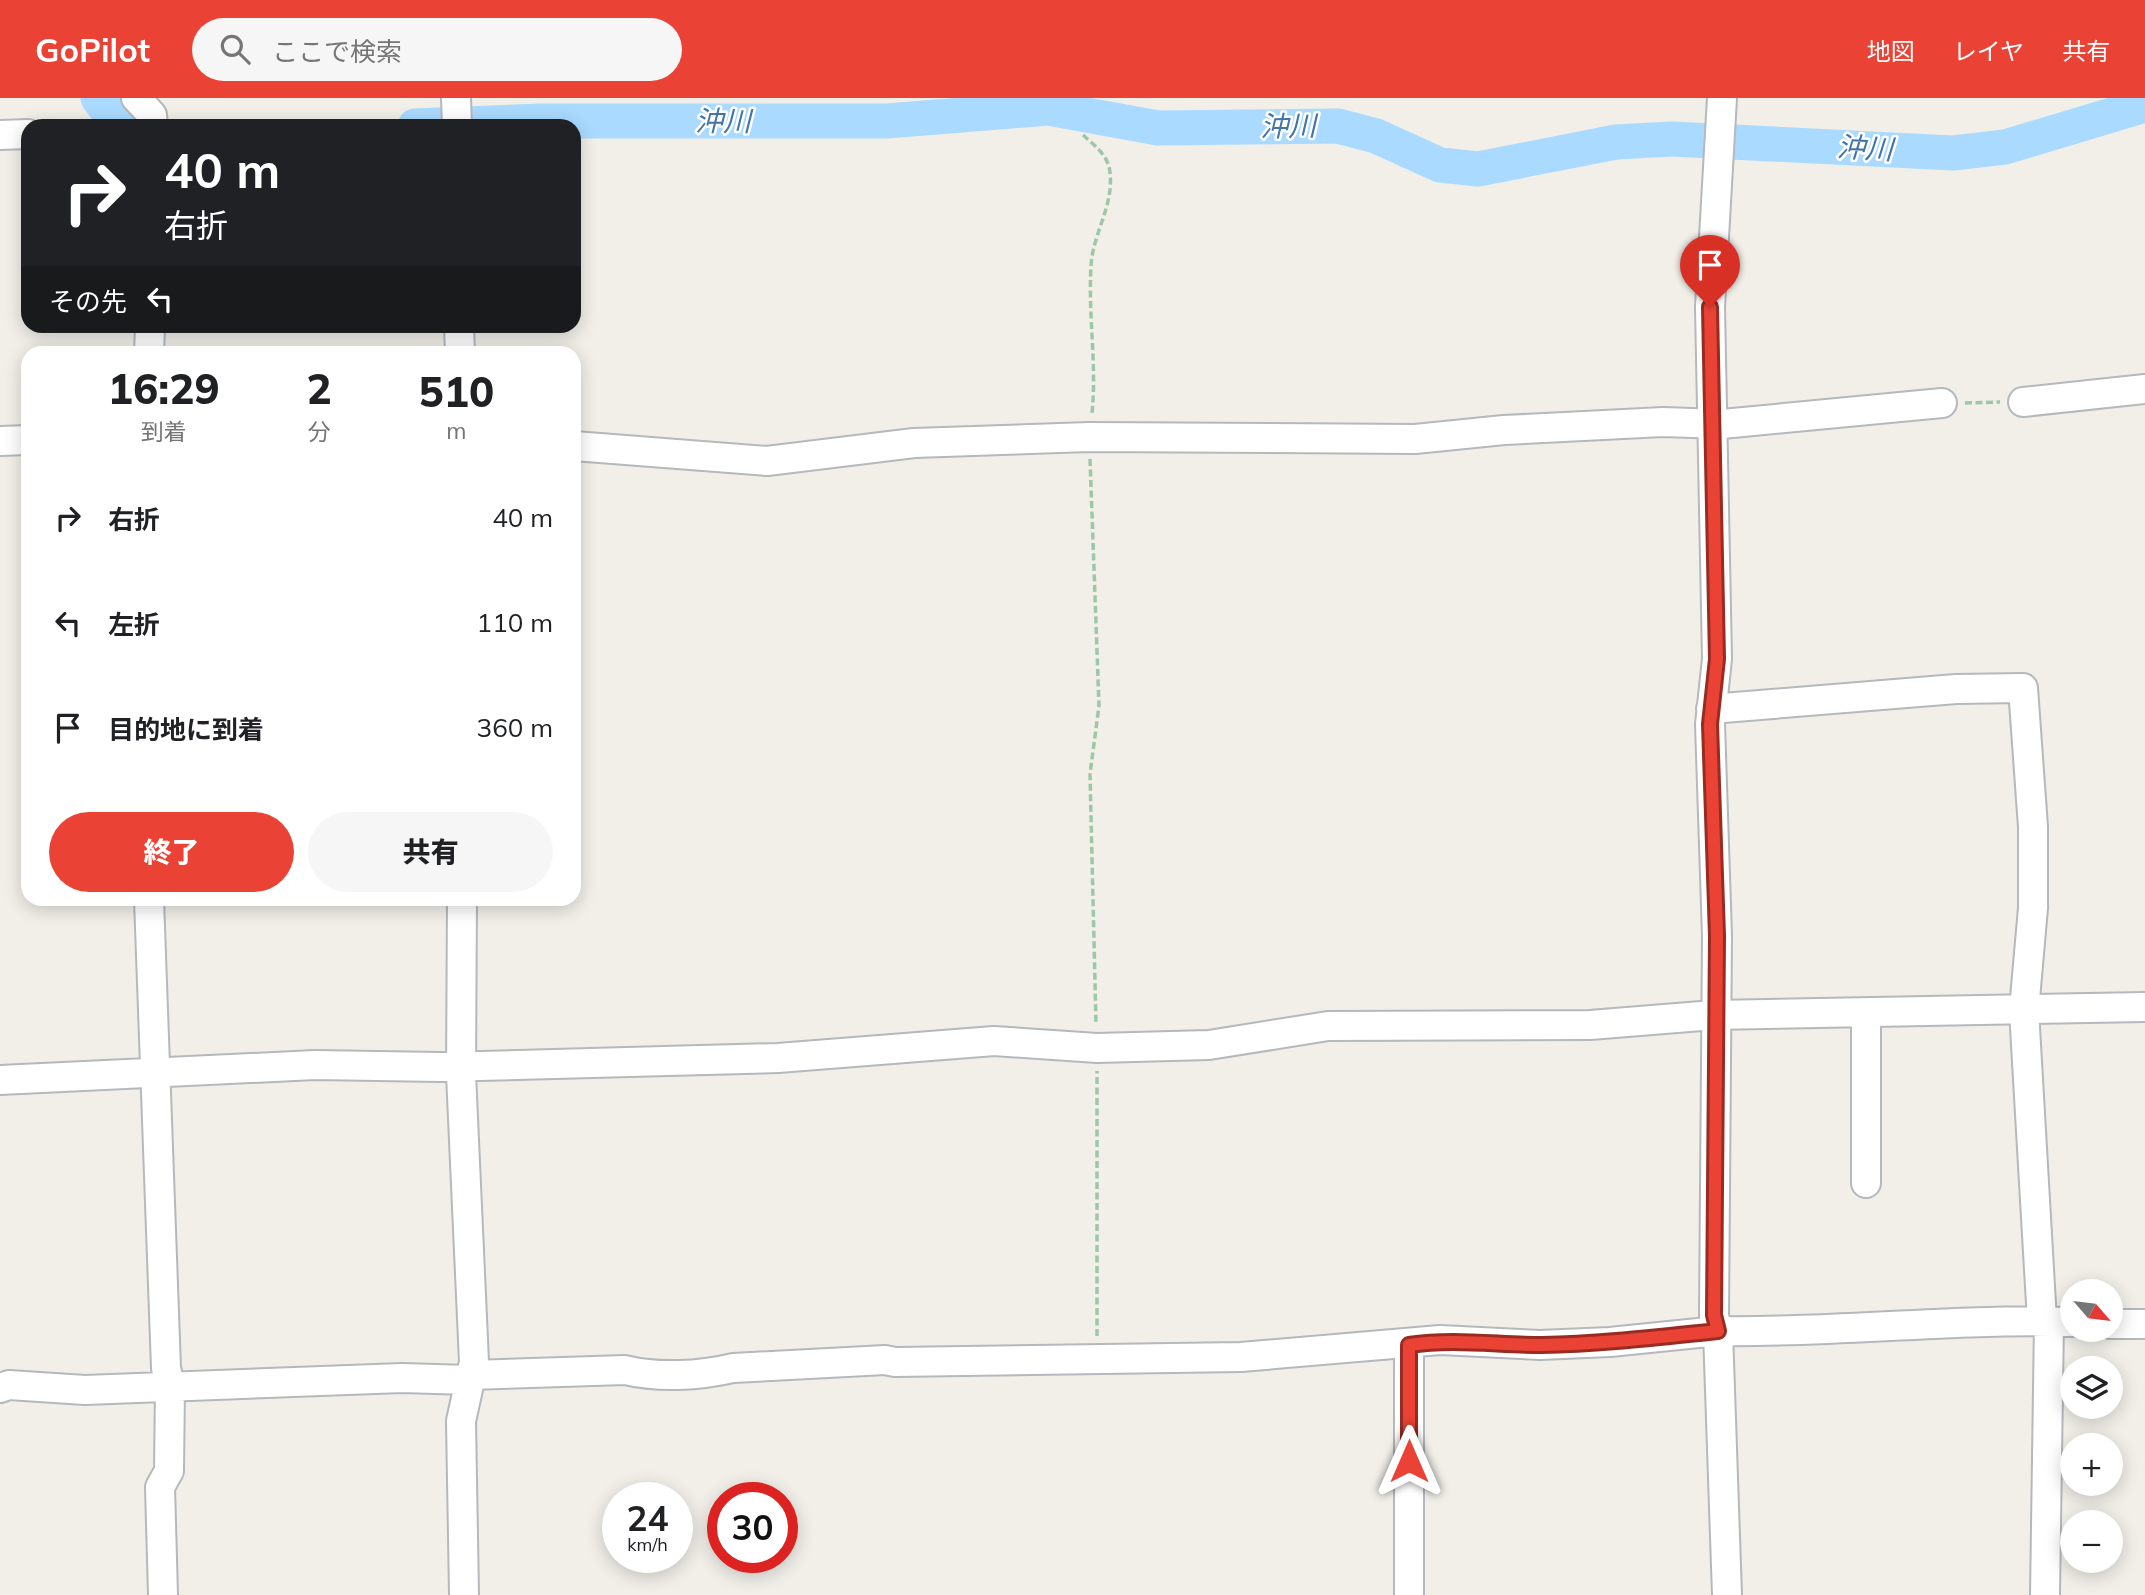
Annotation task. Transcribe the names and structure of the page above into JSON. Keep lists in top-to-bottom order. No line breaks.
{"water":["沖川"],"north":"bottom right","page":{"header":"GoPilot","search":"ここで検索","nav":["地図","レイヤ","共有"],"turn":["40 m","右折"],"then":"その先","eta":["16:29","到着","2","分","510","m"],"list":[{"name":"右折","value":"40 m"},{"name":"左折","value":"110 m"},{"name":"目的地に到着","value":"360 m"}],"buttons":["終了","共有"],"map_buttons":["+","−"],"speed":"24 km/h","limit":"30"}}
